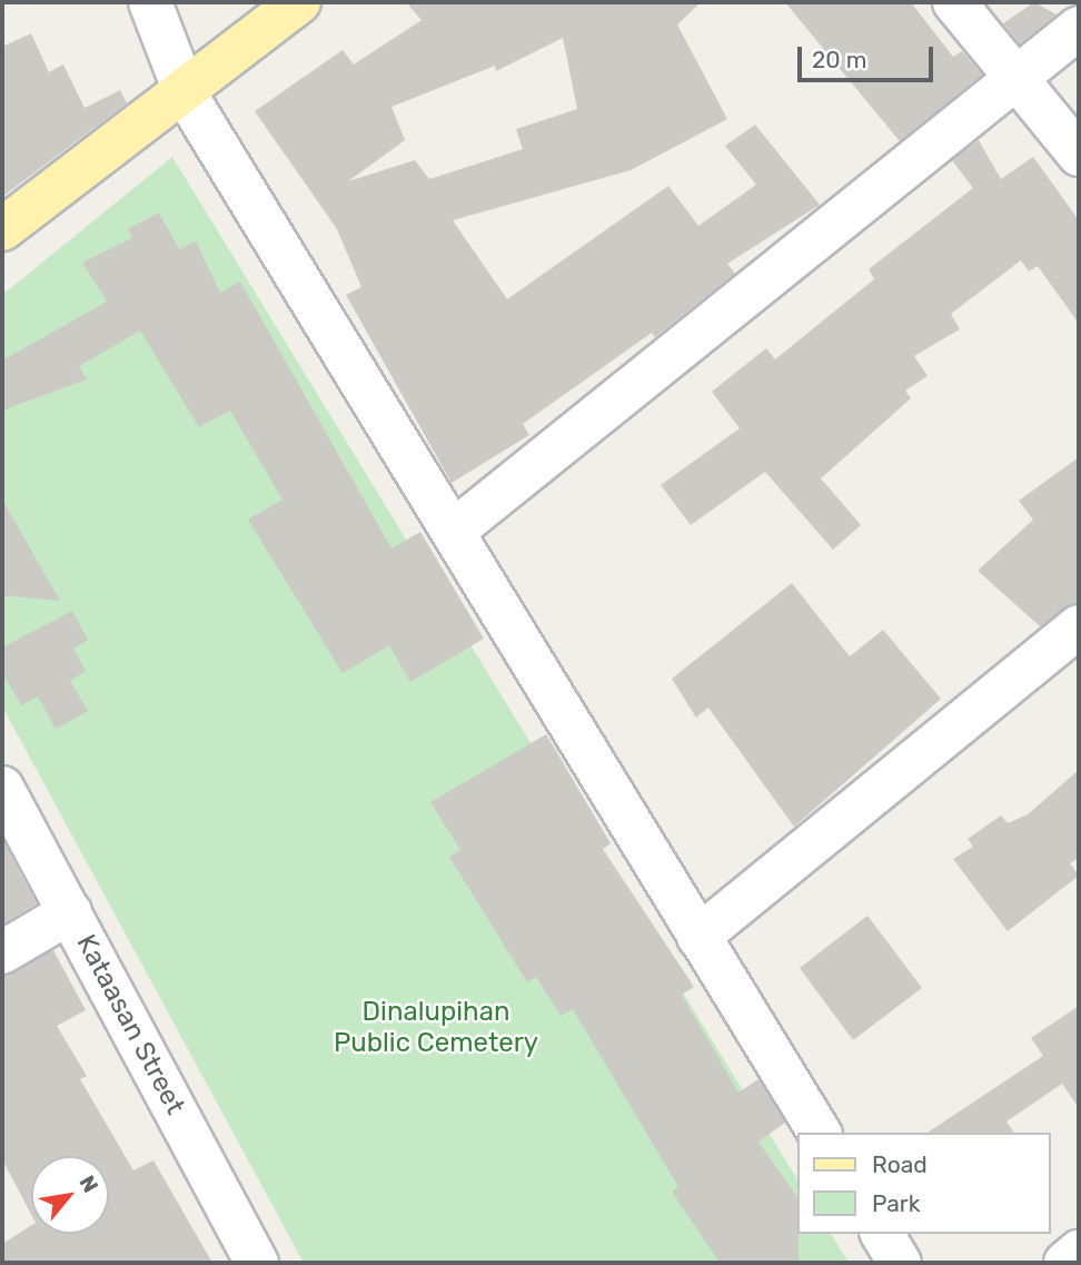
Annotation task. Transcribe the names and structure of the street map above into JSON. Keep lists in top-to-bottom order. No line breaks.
{"streets":{"street":["Kataasan Street"]},"parks":["Dinalupihan Public Cemetery"],"legend":["Road","Park"],"scale_bar":"20 m","north":"top right"}
